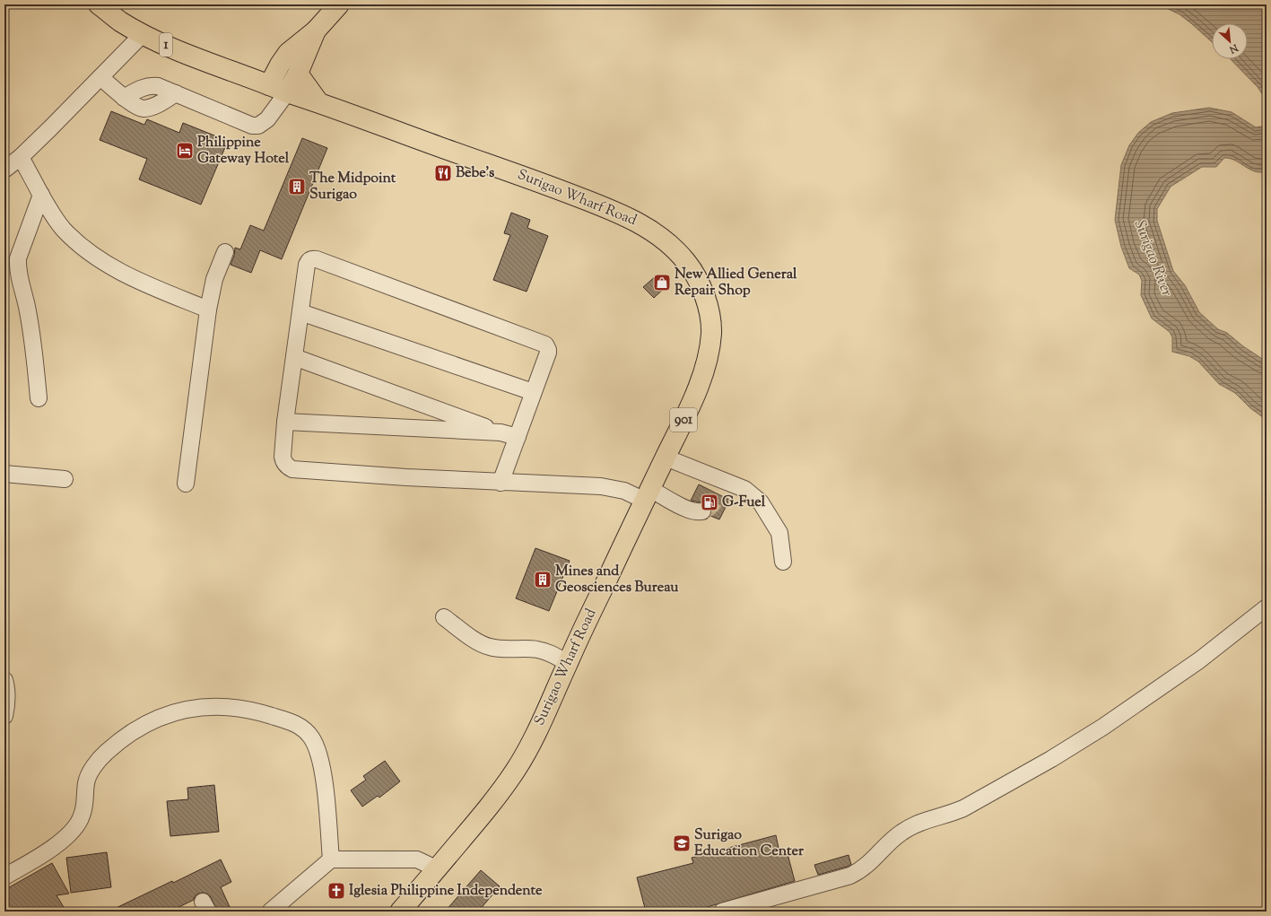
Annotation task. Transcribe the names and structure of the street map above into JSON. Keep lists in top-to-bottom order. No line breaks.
{"streets":{"main road":["1","Surigao Wharf Road","901"]},"crossings":[["1","Surigao Wharf Road"]],"water":["Surigao River"],"places":{"hotel":["Philippine Gateway Hotel"],"restaurant":["Bebe's"],"building":["The Midpoint Surigao","Mines and Geosciences Bureau"],"shop":["New Allied General Repair Shop"],"fuel station":["G-Fuel"],"school or university":["Surigao Education Center"],"church":["Iglesia Philippine Independente"]},"north":"bottom right"}
